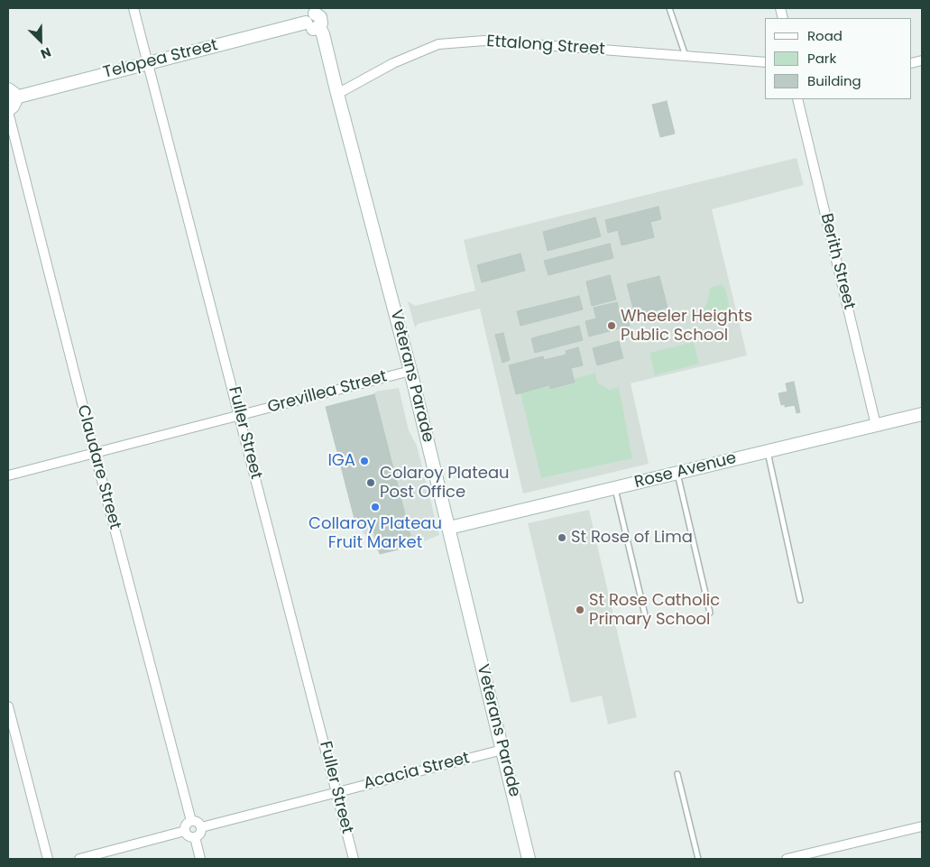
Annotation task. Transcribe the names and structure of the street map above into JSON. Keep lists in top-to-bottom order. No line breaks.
{"streets":{"street":["Ettalong Street","Telopea Street","Berith Street","Veterans Parade","Grevillea Street","Fuller Street","Claudare Street","Rose Avenue","Acacia Street"]},"crossings":[["Ettalong Street","Veterans Parade"],["Telopea Street","Veterans Parade"],["Telopea Street","Fuller Street"],["Berith Street","Rose Avenue"],["Veterans Parade","Grevillea Street"],["Veterans Parade","Rose Avenue"],["Veterans Parade","Acacia Street"],["Grevillea Street","Fuller Street"],["Grevillea Street","Claudare Street"],["Fuller Street","Acacia Street"],["Claudare Street","Acacia Street"]],"places":["Wheeler Heights Public School","IGA","Colaroy Plateau Post Office","Collaroy Plateau Fruit Market","St Rose of Lima","St Rose Catholic Primary School"],"legend":["Road","Park","Building"],"north":"bottom right"}
